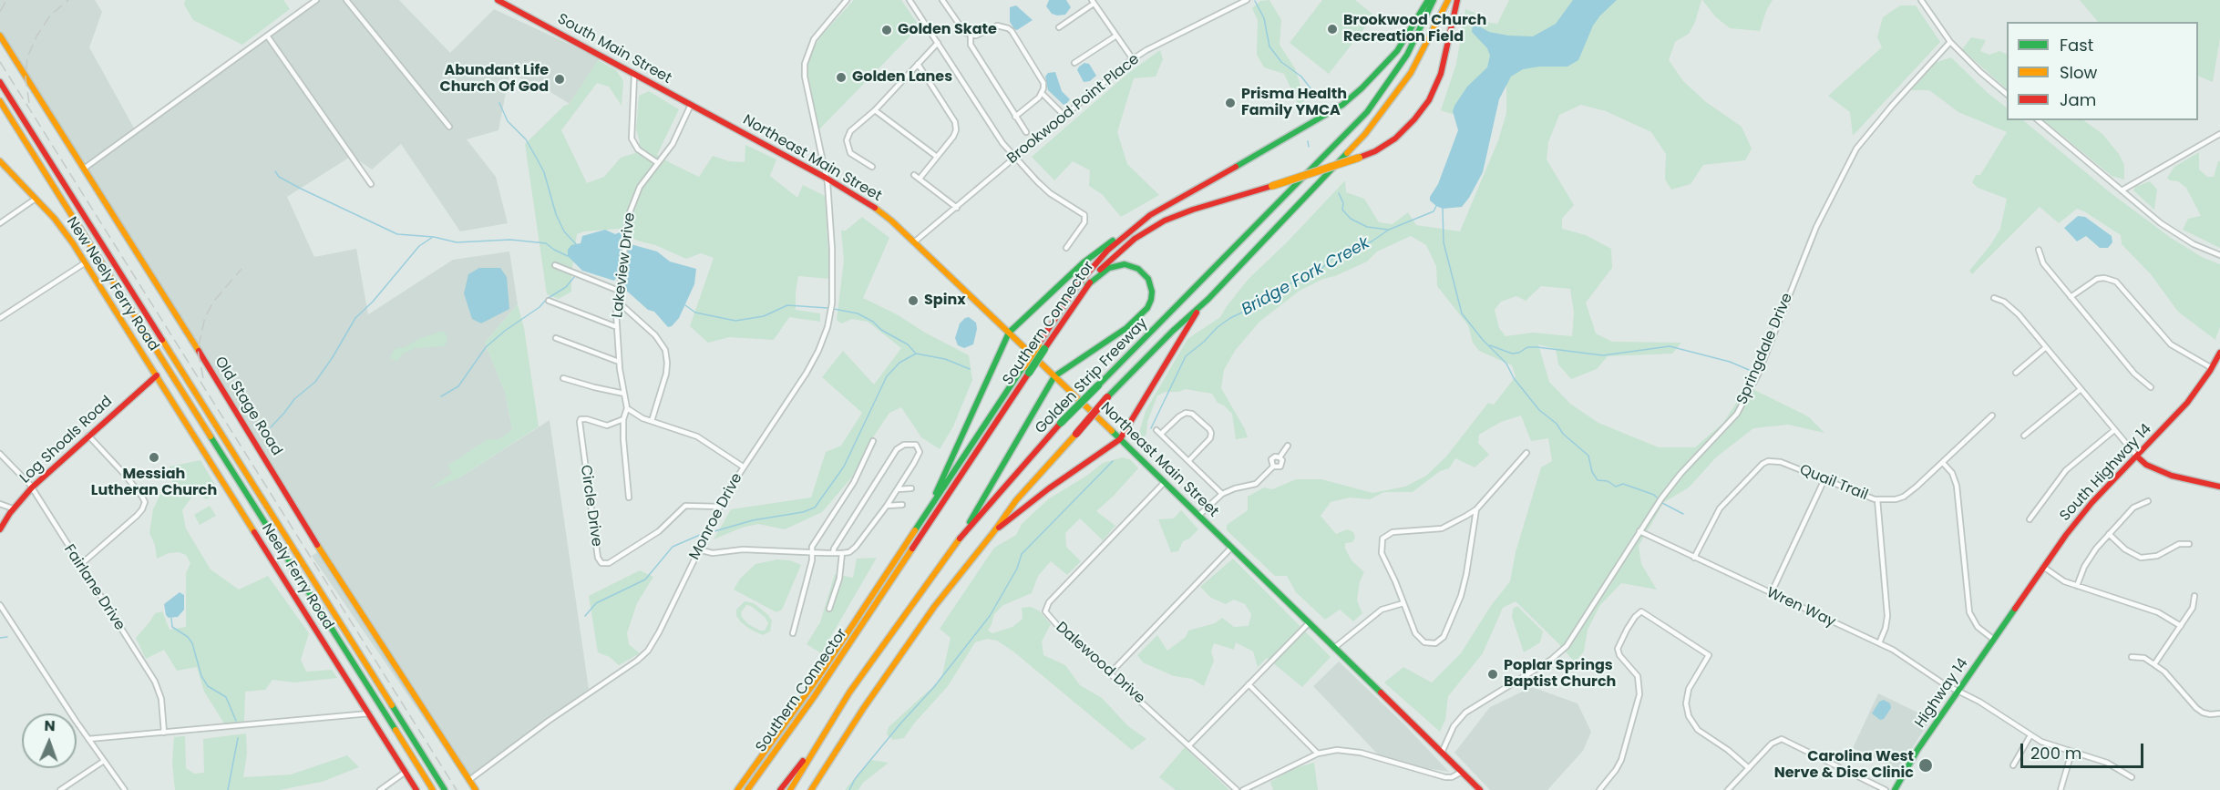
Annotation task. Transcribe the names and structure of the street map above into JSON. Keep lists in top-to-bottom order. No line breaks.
{"streets":{"main road":["South Main Street","Northeast Main Street","New Neely Ferry Road","Southern Connector","Golden Strip Freeway","Old Stage Road","Log Shoals Road","South Highway 14","Neely Ferry Road","Highway 14"],"street":["Brookwood Point Place","Lakeview Drive","Springdale Drive","Quail Trail","Circle Drive","Monroe Drive","Fairlane Drive","Wren Way","Dalewood Drive"]},"crossings":[["South Main Street","Northeast Main Street"],["South Main Street","Lakeview Drive"],["Brookwood Point Place","Northeast Main Street"],["Northeast Main Street","Lakeview Drive"],["Northeast Main Street","Springdale Drive"],["Northeast Main Street","Monroe Drive"],["Northeast Main Street","Dalewood Drive"],["New Neely Ferry Road","Log Shoals Road"],["New Neely Ferry Road","Neely Ferry Road"],["Springdale Drive","Wren Way"],["Old Stage Road","Monroe Drive"],["Log Shoals Road","Neely Ferry Road"],["Log Shoals Road","Fairlane Drive"],["South Highway 14","Highway 14"],["Quail Trail","Wren Way"],["Circle Drive","Monroe Drive"],["Wren Way","Highway 14"]],"water":["Bridge Fork Creek"],"places":["Brookwood Church Recreation Field","Golden Skate","Golden Lanes","Abundant Life Church Of God","Prisma Health Family YMCA","Spinx","Messiah Lutheran Church","Poplar Springs Baptist Church","Carolina West Nerve & Disc Clinic"],"legend":["Fast","Slow","Jam"],"scale_bar":"200 m","north":"top"}
